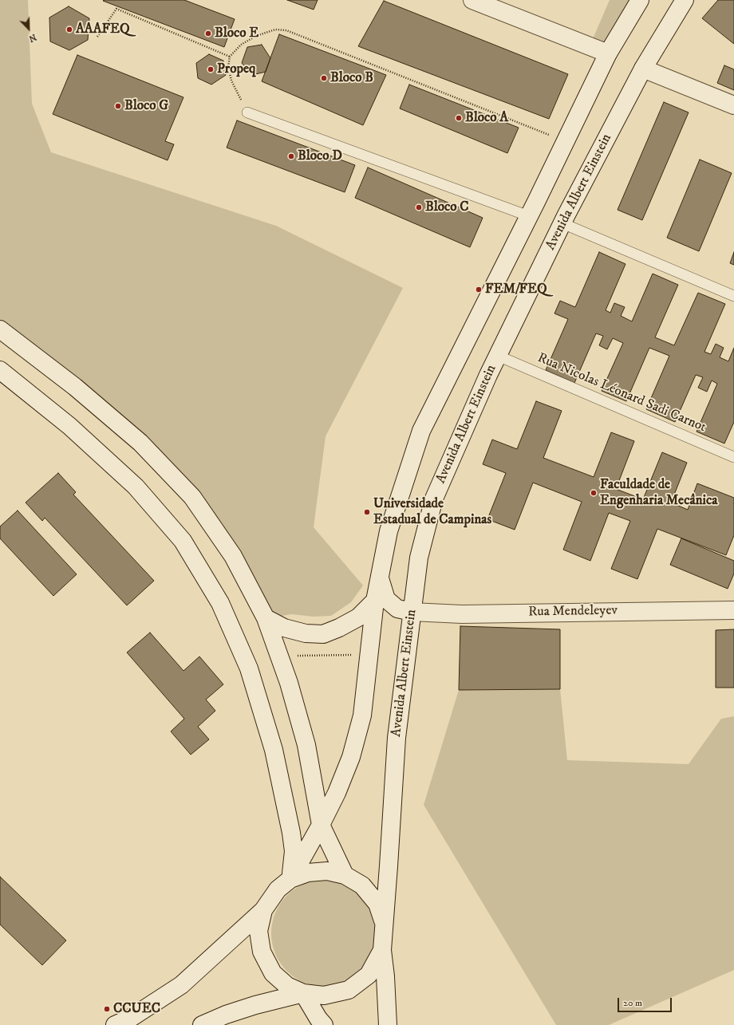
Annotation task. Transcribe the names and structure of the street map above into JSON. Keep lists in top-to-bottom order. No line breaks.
{"streets":{"street":["Avenida Albert Einstein","Rua Mendeleyev"],"lane":["Rua Nicolas Léonard Sadi Carnot"]},"crossings":[["Avenida Albert Einstein","Rua Nicolas Léonard Sadi Carnot"],["Avenida Albert Einstein","Rua Mendeleyev"]],"places":["AAAFEQ","Bloco E","Propeq","Bloco B","Bloco G","Bloco A","Bloco D","Bloco C","FEM/FEQ","Faculdade de Engenharia Mecânica","Universidade Estadual de Campinas","CCUEC"],"scale_bar":"20 m","north":"bottom right"}
